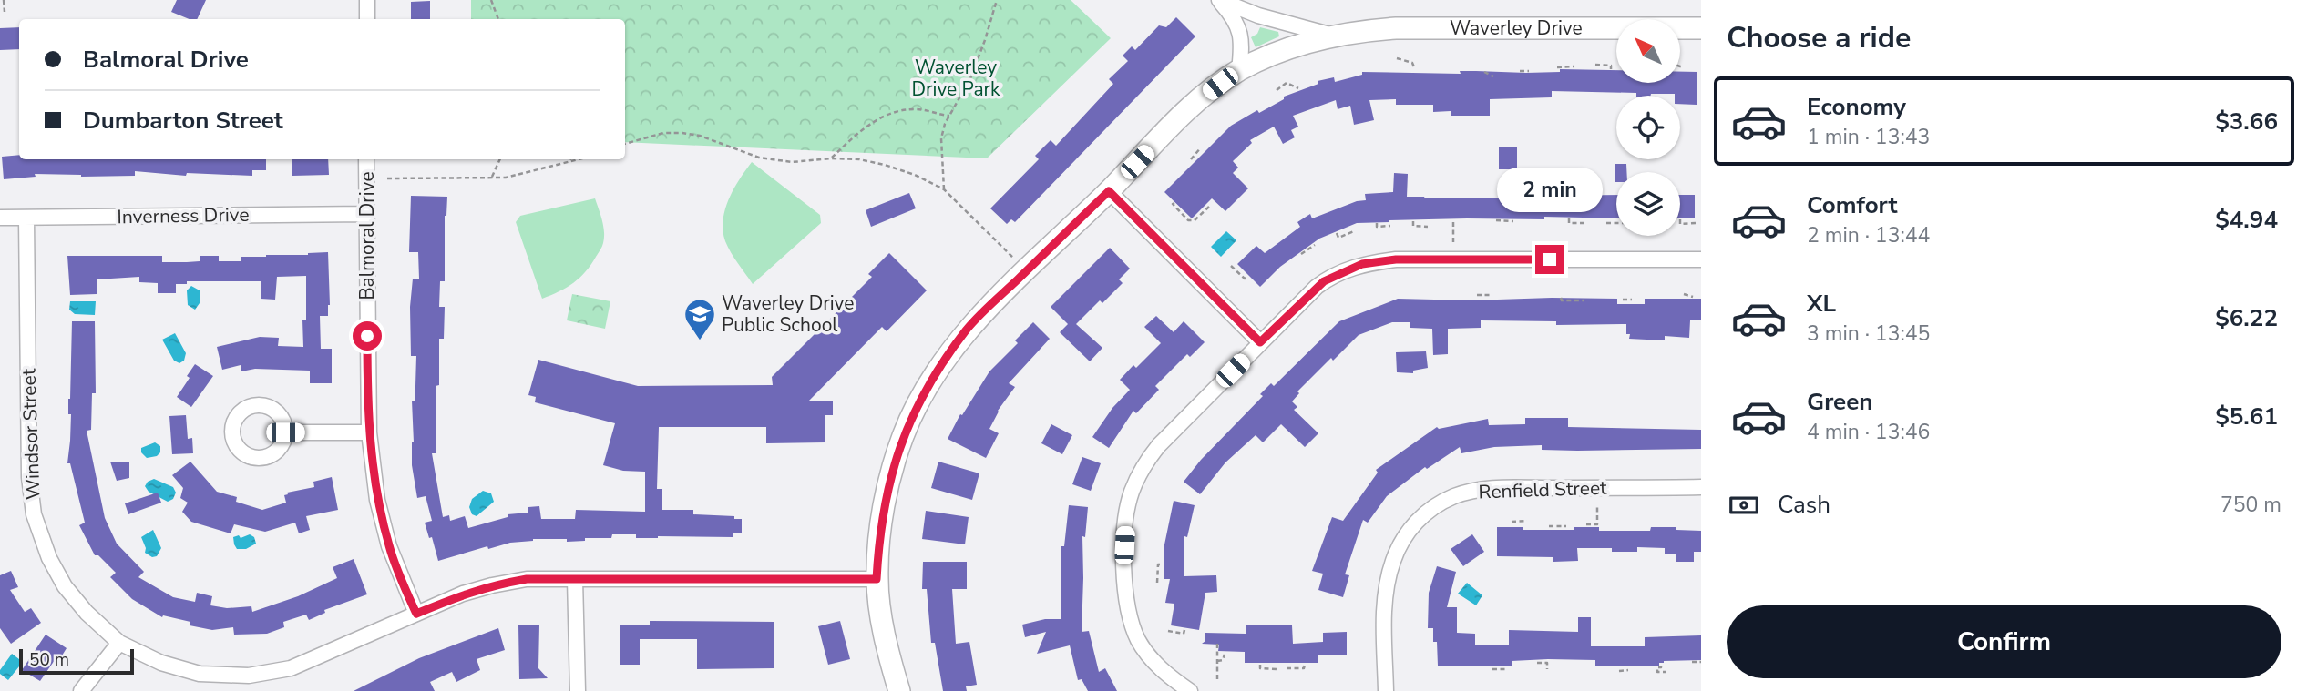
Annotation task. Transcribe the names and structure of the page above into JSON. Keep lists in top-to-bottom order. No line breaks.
{"streets":{"street":["Waverley Drive","Inverness Drive","Balmoral Drive","Windsor Street","Renfield Street"]},"crossings":[["Waverley Drive","Windsor Street"],["Inverness Drive","Balmoral Drive"],["Inverness Drive","Windsor Street"],["Balmoral Drive","Windsor Street"]],"parks":["Waverley Drive Park"],"places":{"school or university":["Waverley Drive Public School"]},"scale_bar":"50 m","north":"top left","page":{"heading":"Choose a ride","banner":["Balmoral Drive","Dumbarton Street"],"list":[{"name":"Economy","note":"1 min · 13:43","value":"$3.66"},{"name":"Comfort","note":"2 min · 13:44","value":"$4.94"},{"name":"XL","note":"3 min · 13:45","value":"$6.22"},{"name":"Green","note":"4 min · 13:46","value":"$5.61"}],"bubble":"2 min","pay":["Cash","750 m"],"buttons":"Confirm","scale":"50 m"}}
